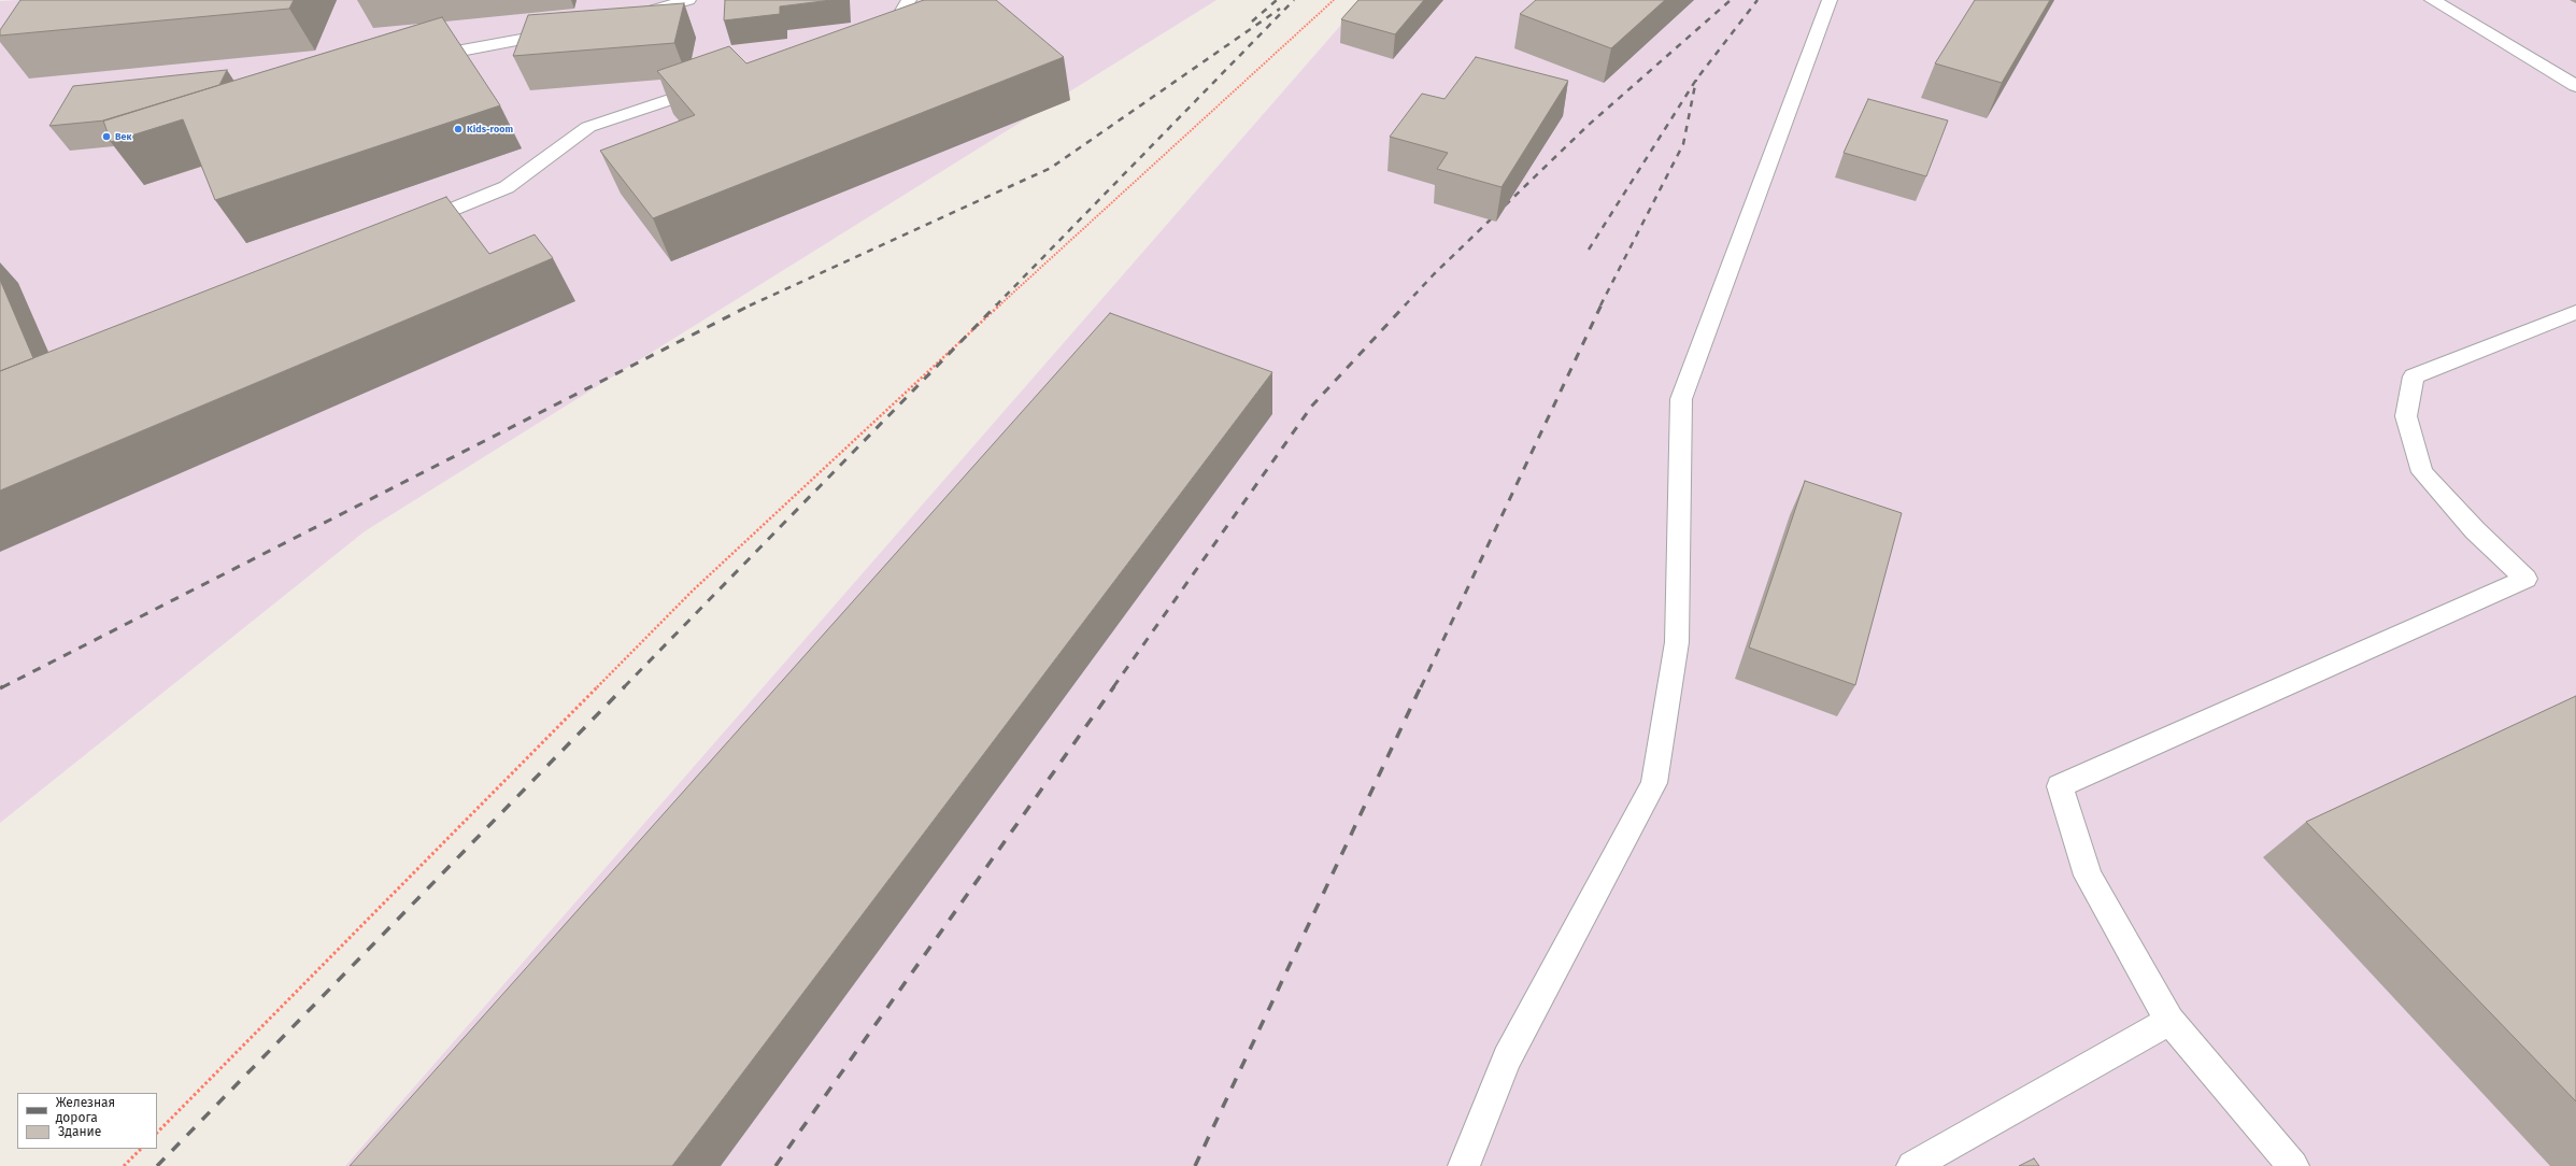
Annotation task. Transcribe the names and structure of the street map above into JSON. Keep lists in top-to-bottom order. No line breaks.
{"places":["Kids-room","Век"],"legend":["Железная дорога","Здание"]}
